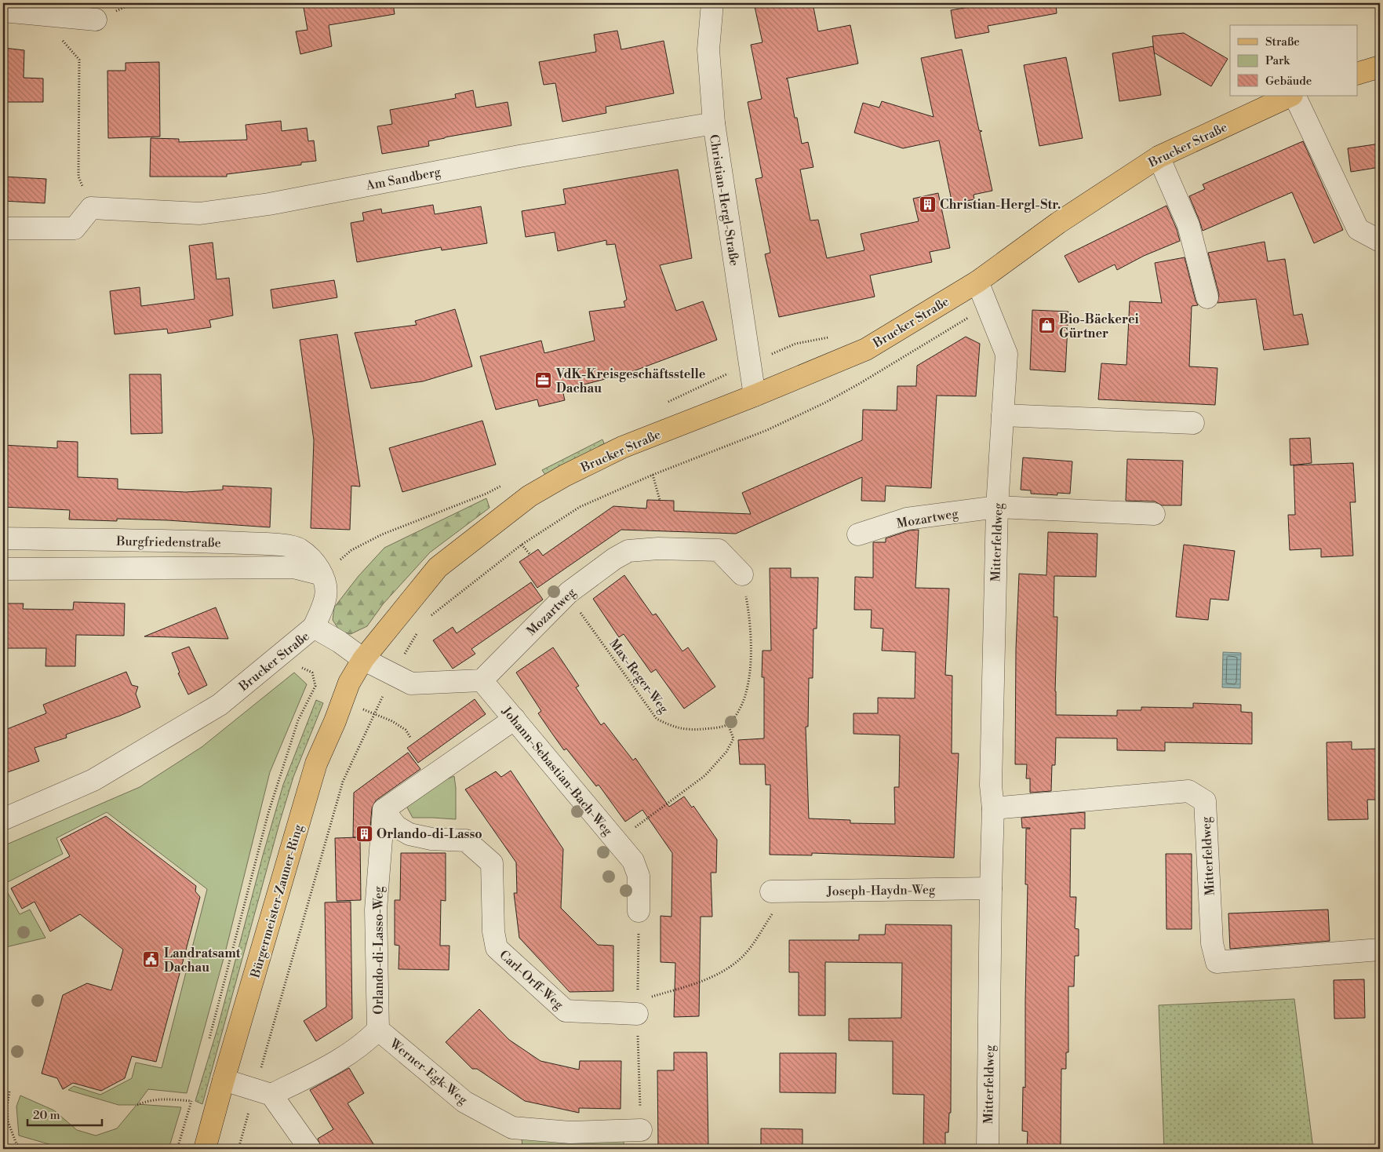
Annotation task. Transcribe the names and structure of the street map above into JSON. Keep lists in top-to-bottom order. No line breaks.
{"streets":{"main road":["Brucker Straße","Bürgermeister-Zauner-Ring"],"street":["Am Sandberg","Christian-Hergl-Straße","Mozartweg","Burgfriedenstraße","Mitterfeldweg","Johann-Sebastian-Bach-Weg","Joseph-Haydn-Weg","Orlando-di-Lasso-Weg","Carl-Orff-Weg","Werner-Egk-Weg"],"path":["Max-Reger-Weg"]},"crossings":[["Brucker Straße","Christian-Hergl-Straße"],["Brucker Straße","Burgfriedenstraße"],["Brucker Straße","Mitterfeldweg"],["Brucker Straße","Bürgermeister-Zauner-Ring"],["Am Sandberg","Christian-Hergl-Straße"],["Mozartweg","Mitterfeldweg"],["Mozartweg","Max-Reger-Weg"],["Mozartweg","Johann-Sebastian-Bach-Weg"],["Mitterfeldweg","Joseph-Haydn-Weg"],["Orlando-di-Lasso-Weg","Carl-Orff-Weg"],["Orlando-di-Lasso-Weg","Werner-Egk-Weg"]],"places":{"building":["Christian-Hergl-Str.","Orlando-di-Lasso"],"shop":["Bio-Bäckerei Gürtner"],"office":["VdK-Kreisgeschäftsstelle Dachau"],"public building":["Landratsamt Dachau"]},"legend":["Straße","Park","Gebäude"],"scale_bar":"20 m"}
